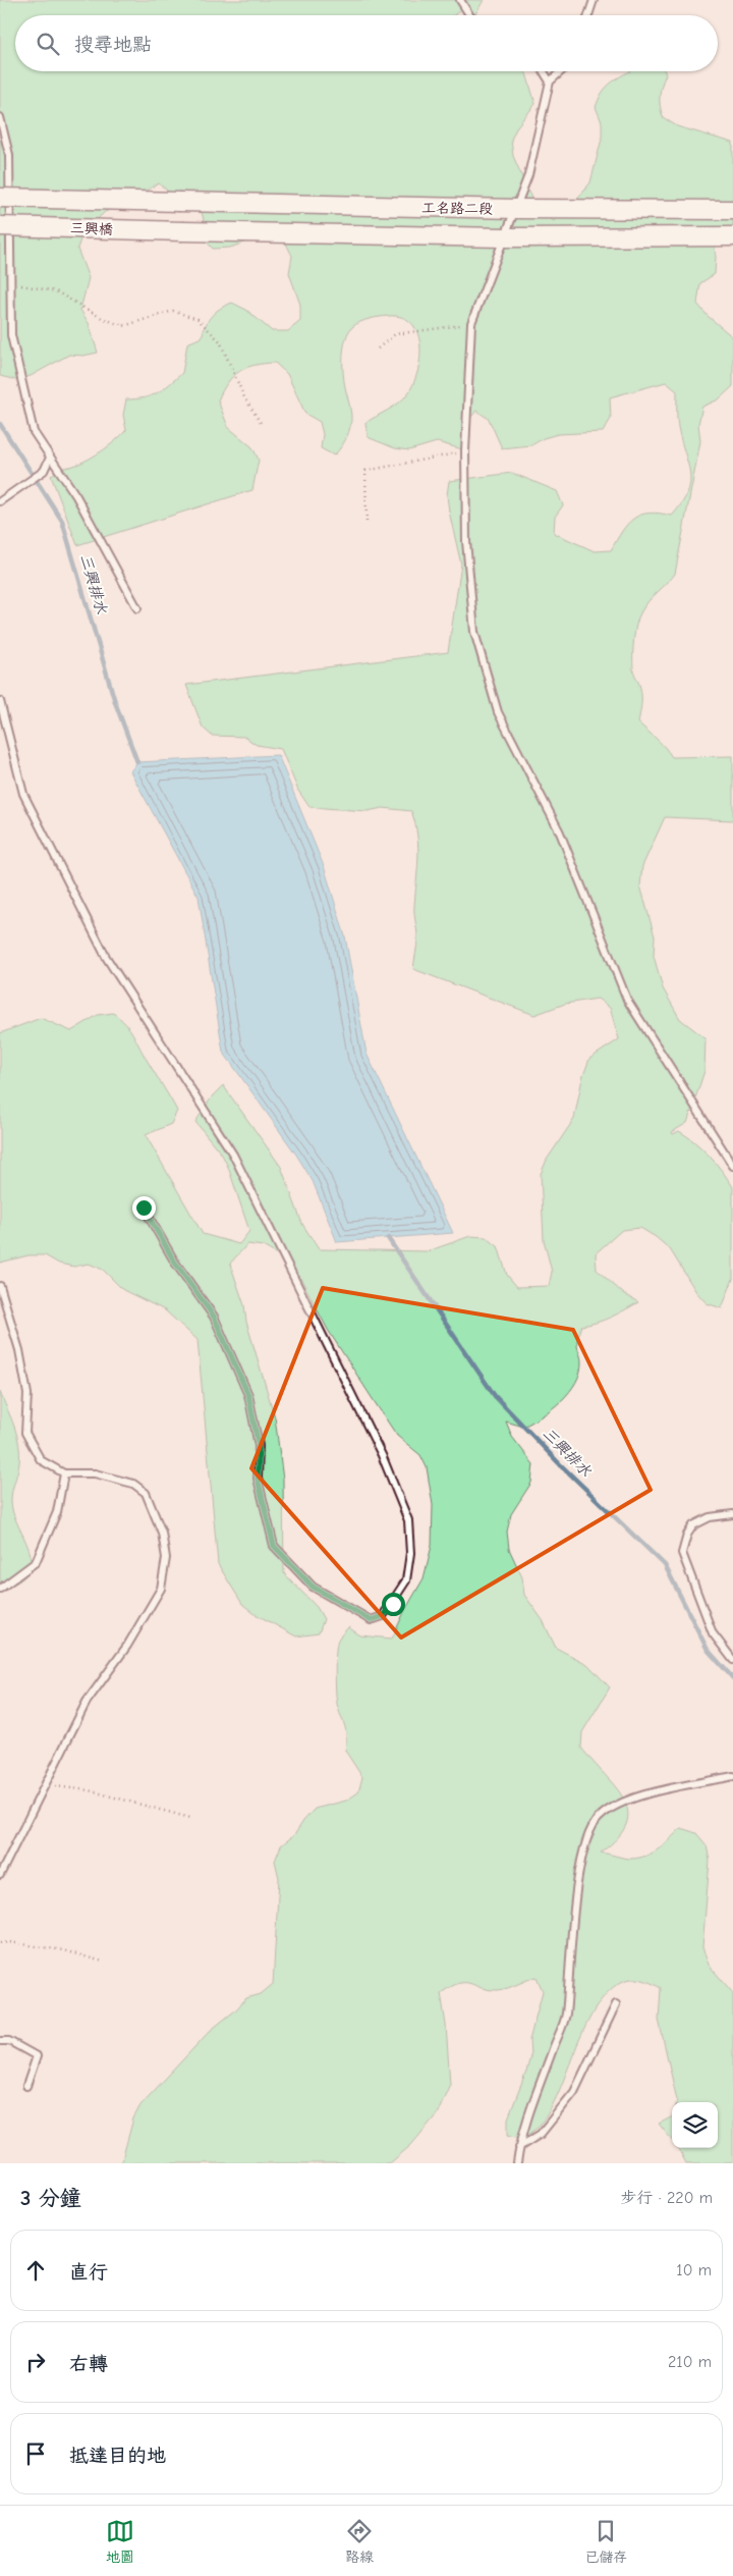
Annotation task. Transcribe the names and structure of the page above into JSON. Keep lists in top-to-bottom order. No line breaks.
{"streets":{"main road":["工名路二段","三興橋"]},"crossings":[["工名路二段","三興橋"]],"water":["三興排水"],"page":{"search":"搜尋地點","heading":["3 分鐘","步行 · 220 m"],"list":[["直行","10 m"],["右轉","210 m"],"抵達目的地"],"nav":["地圖","路線","已儲存"]}}
